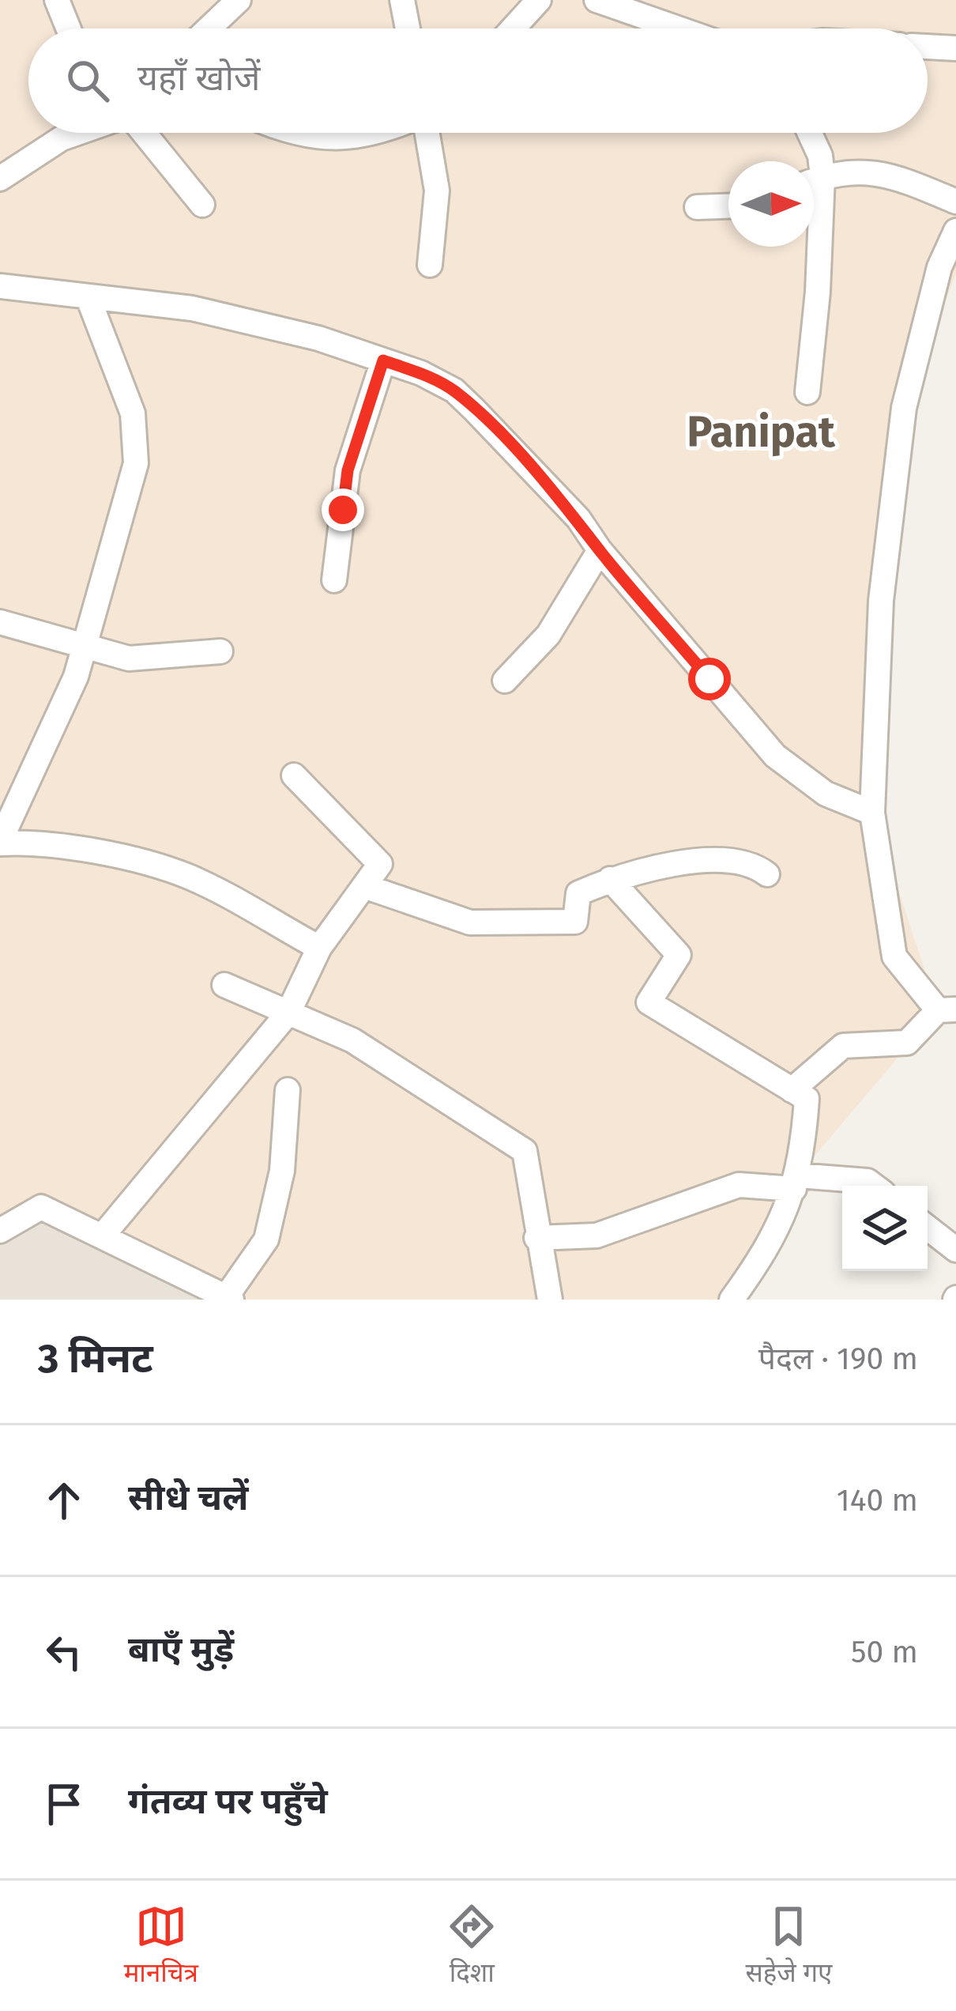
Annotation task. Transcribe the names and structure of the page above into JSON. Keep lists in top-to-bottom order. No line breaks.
{"districts":["Panipat"],"north":"right","page":{"search":"यहाँ खोजें","heading":["3 मिनट","पैदल · 190 m"],"list":[["सीधे चलें","140 m"],["बाएँ मुड़ें","50 m"],"गंतव्य पर पहुँचे"],"nav":["मानचित्र","दिशा","सहेजे गए"]}}
